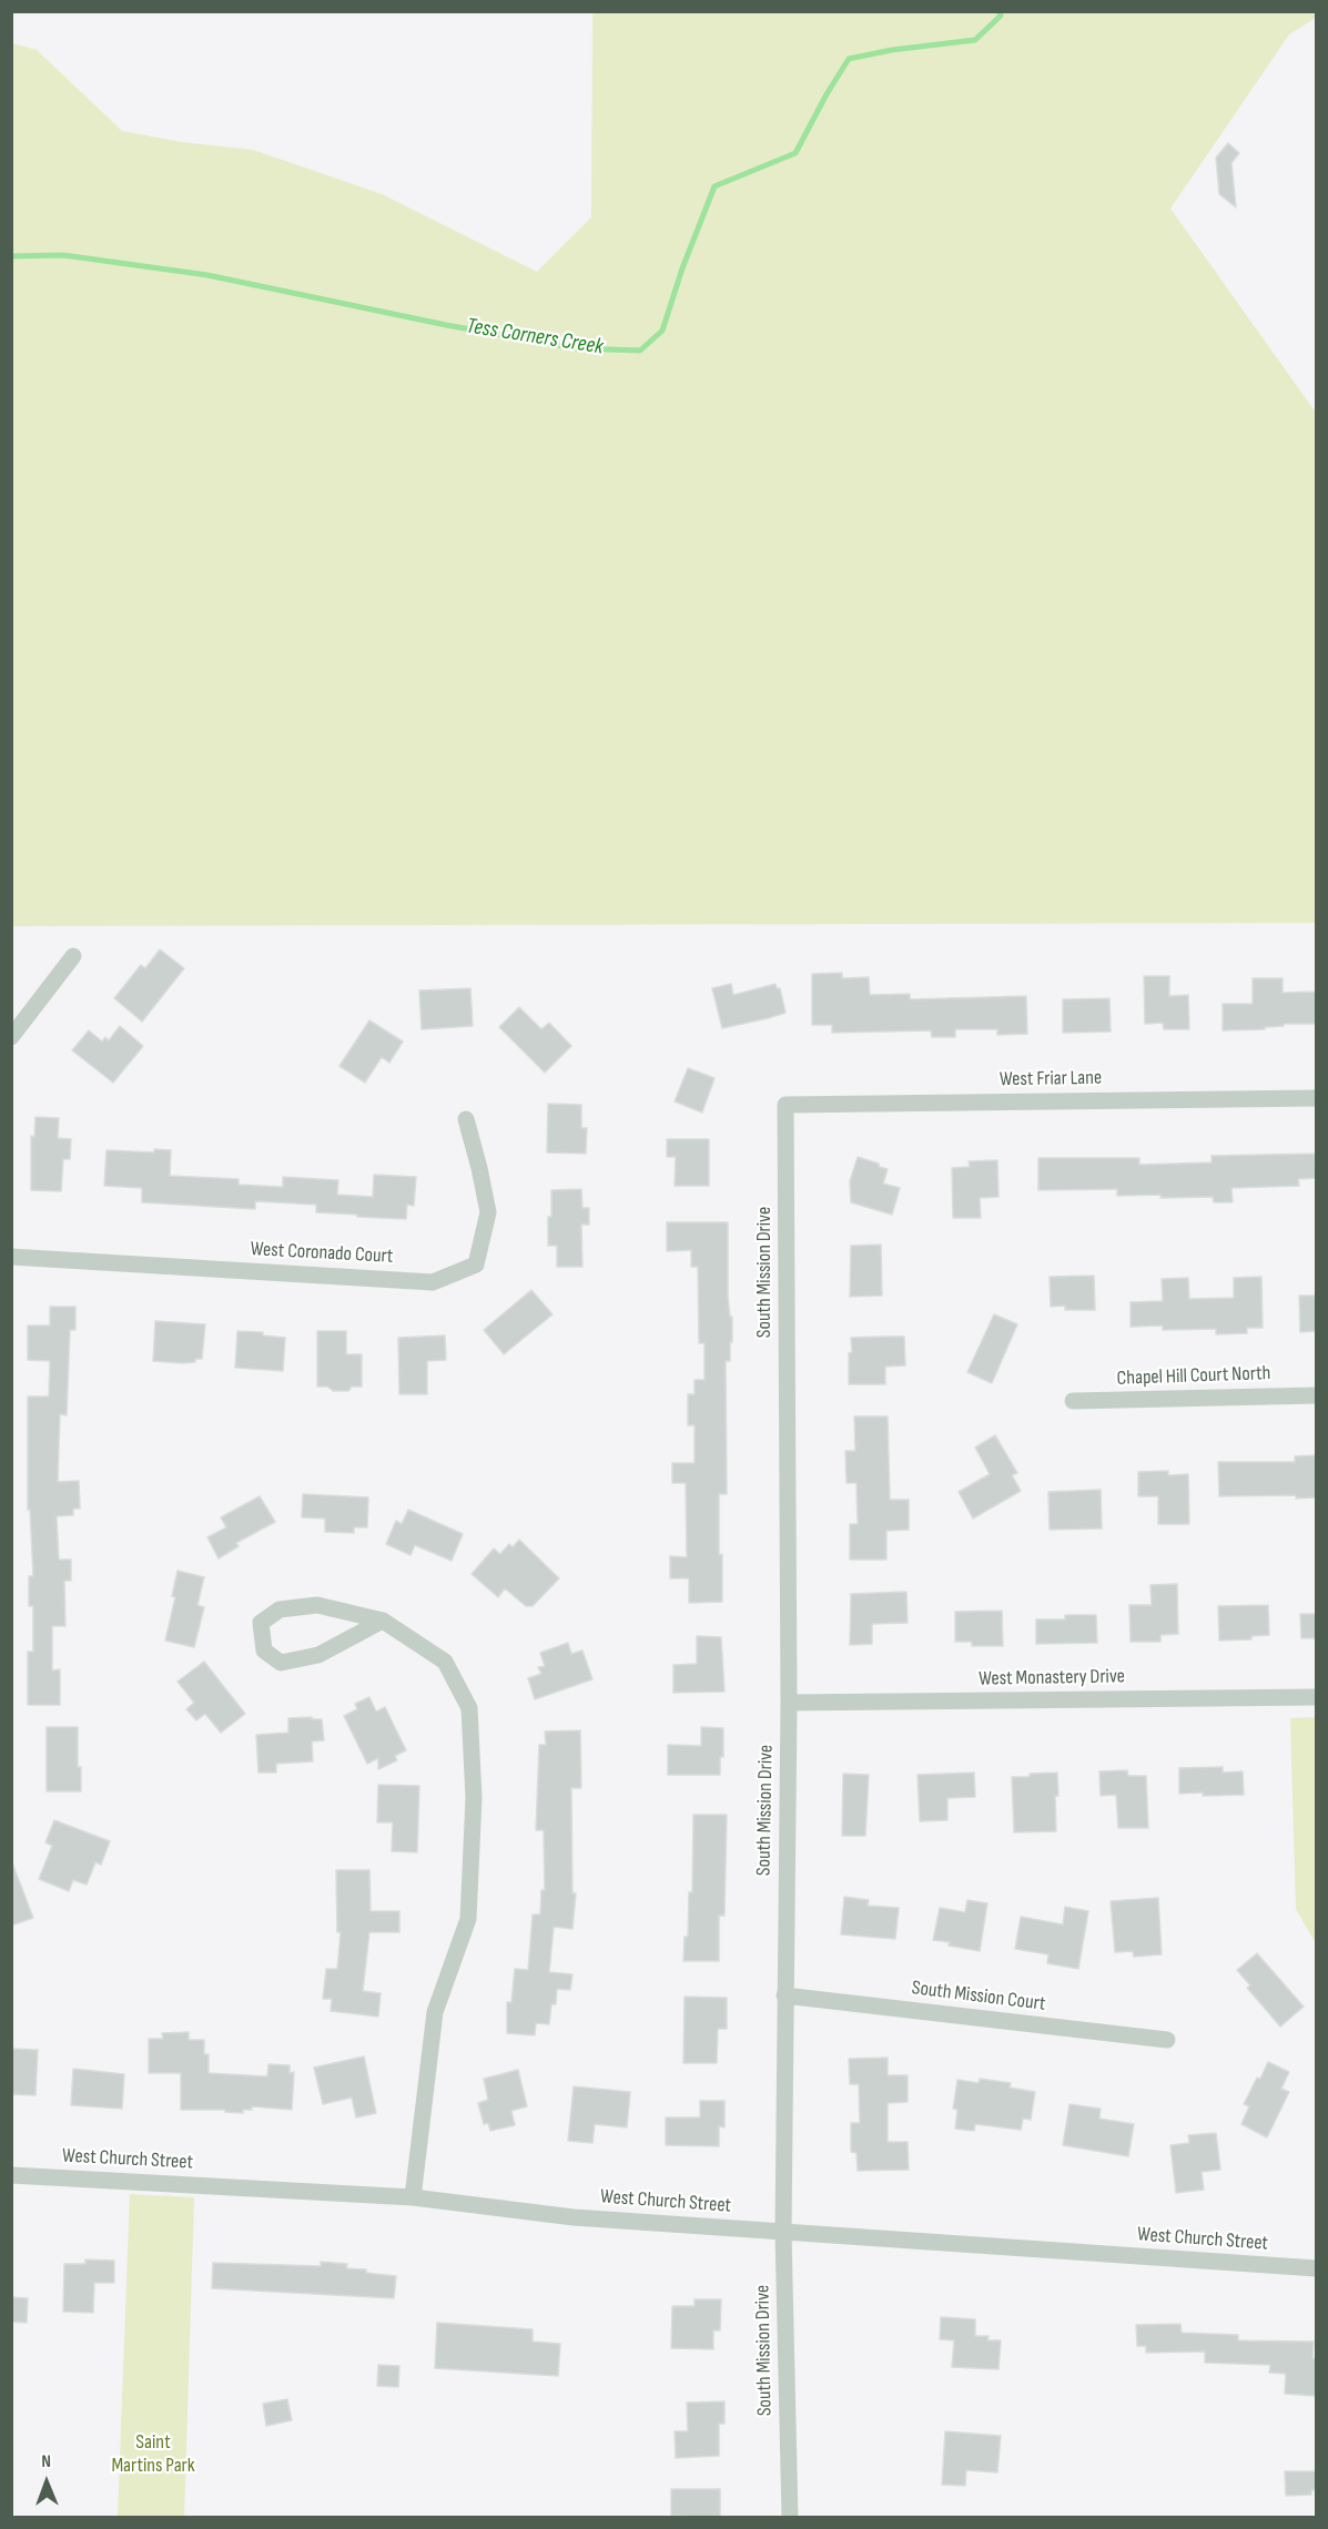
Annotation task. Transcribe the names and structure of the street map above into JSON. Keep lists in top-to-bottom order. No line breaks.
{"streets":{"street":["West Friar Lane","West Coronado Court","South Mission Drive","Chapel Hill Court North","West Monastery Drive","South Mission Court","West Church Street"]},"crossings":[["West Friar Lane","South Mission Drive"],["South Mission Drive","West Monastery Drive"],["South Mission Drive","South Mission Court"],["South Mission Drive","West Church Street"]],"water":["Tess Corners Creek"],"parks":["Saint Martins Park"],"north":"top"}
